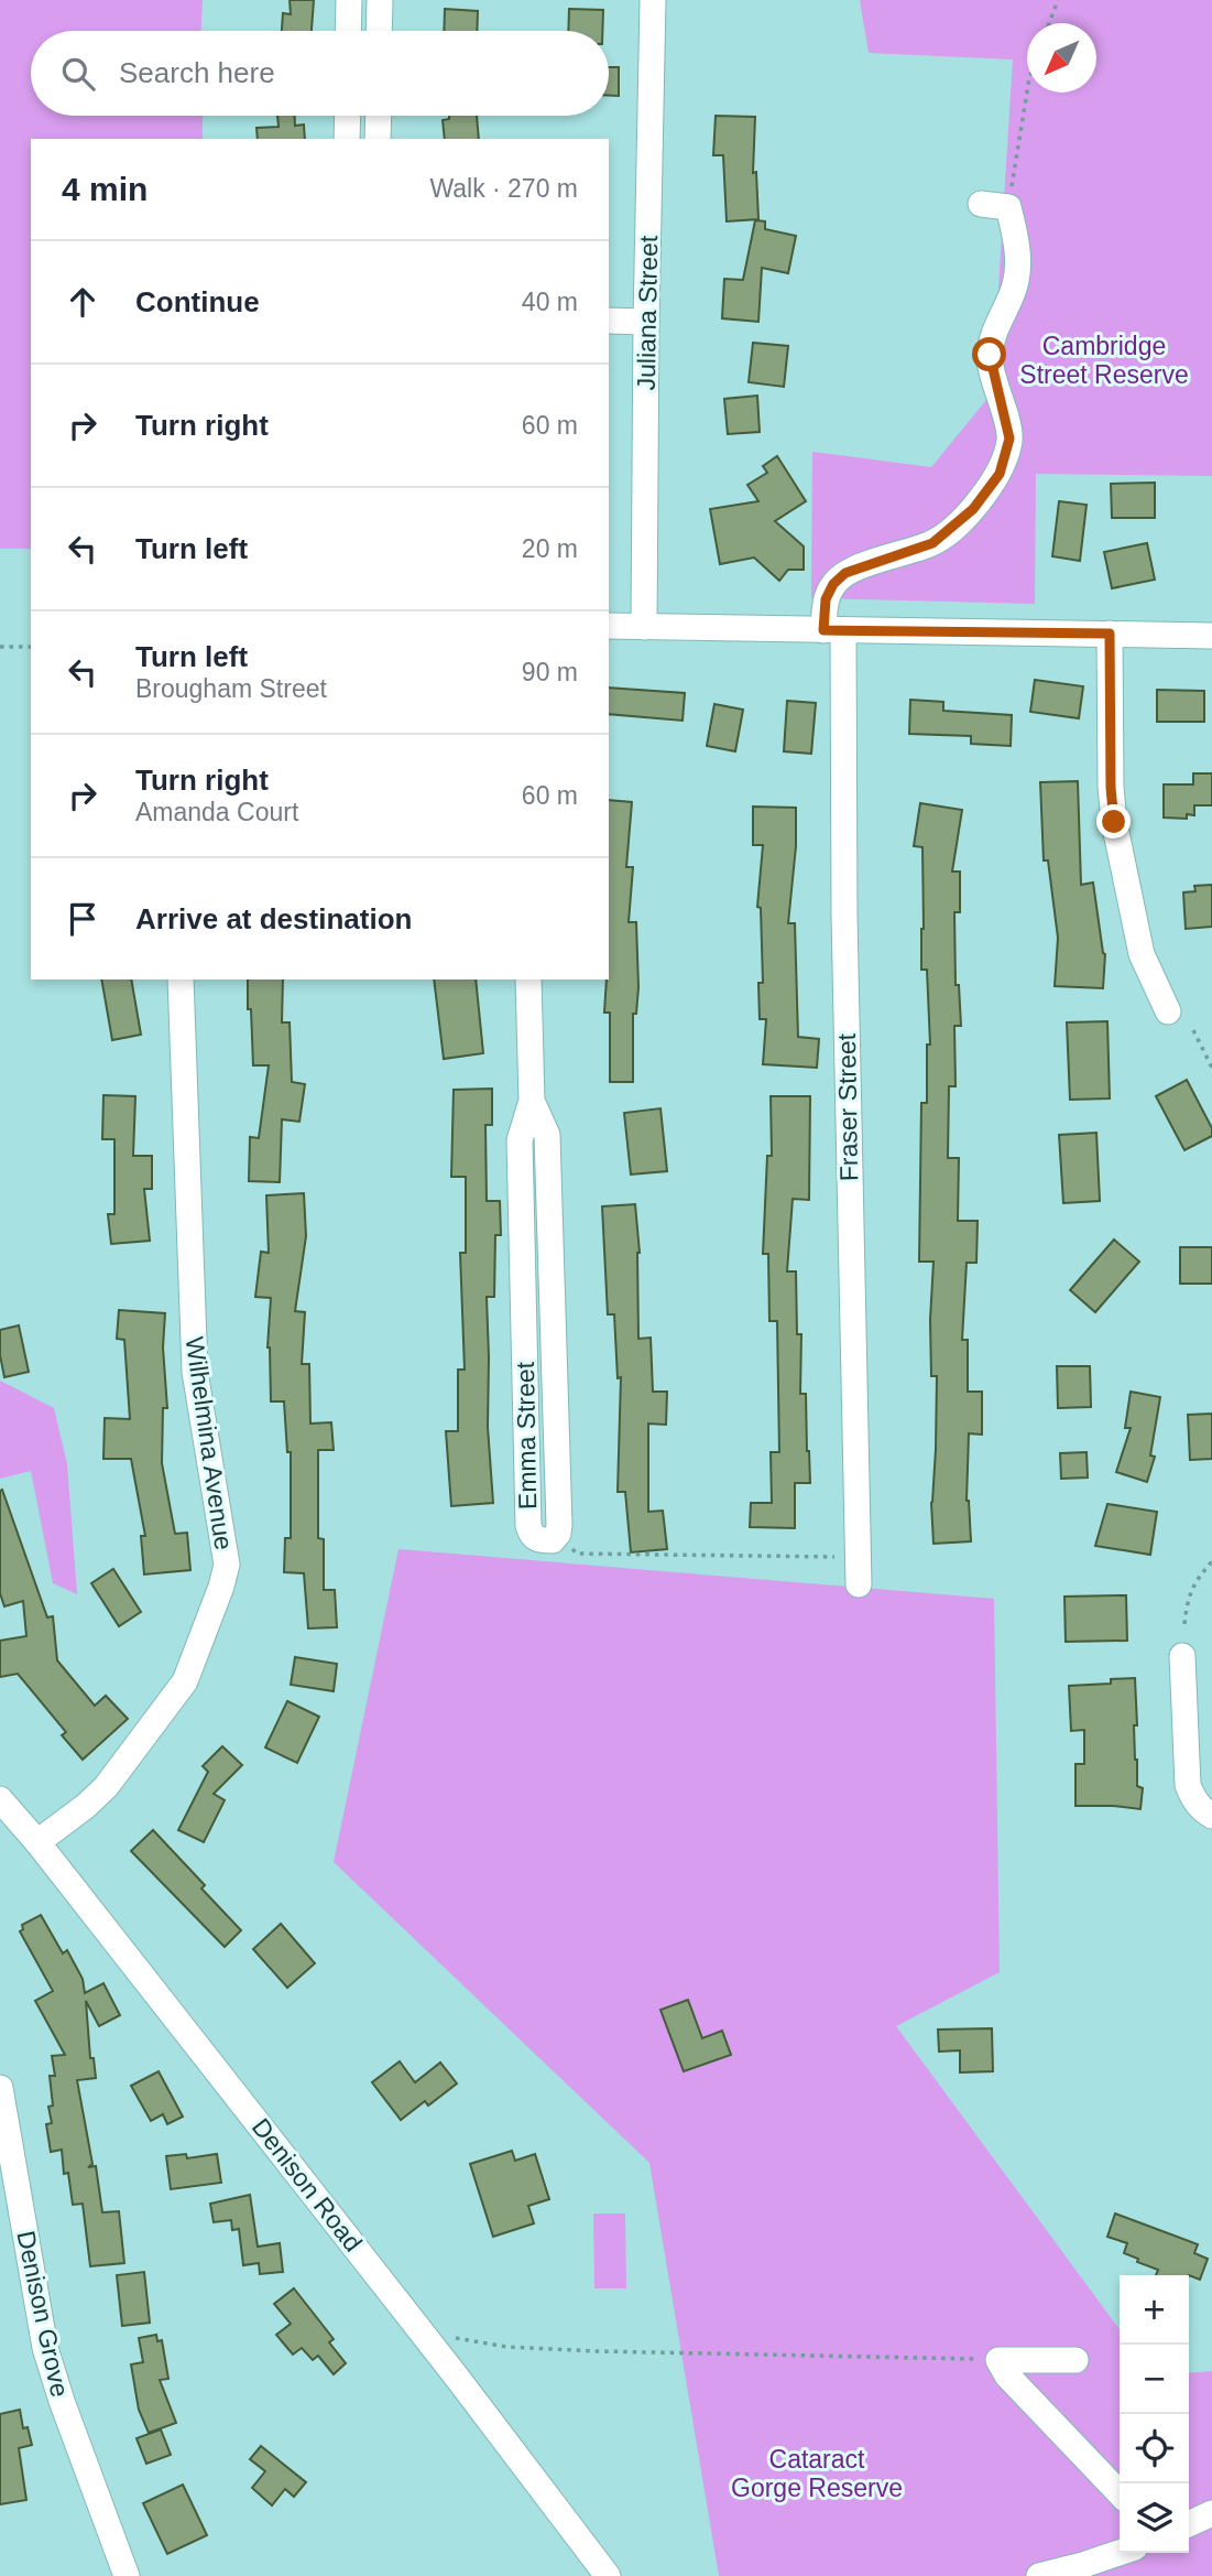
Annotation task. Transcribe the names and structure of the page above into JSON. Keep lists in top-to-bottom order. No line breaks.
{"streets":{"street":["Juliana Street","Fraser Street","Emma Street","Wilhelmina Avenue","Denison Road","Denison Grove"]},"crossings":[["Wilhelmina Avenue","Denison Road"]],"parks":["Cambridge Street Reserve","Cataract Gorge Reserve"],"north":"bottom left","page":{"search":"Search here","heading":["4 min","Walk · 270 m"],"list":[["Continue","40 m"],["Turn right","60 m"],["Turn left","20 m"],["Turn left","Brougham Street","90 m"],["Turn right","Amanda Court","60 m"],"Arrive at destination"],"map_buttons":["+","−"]}}
